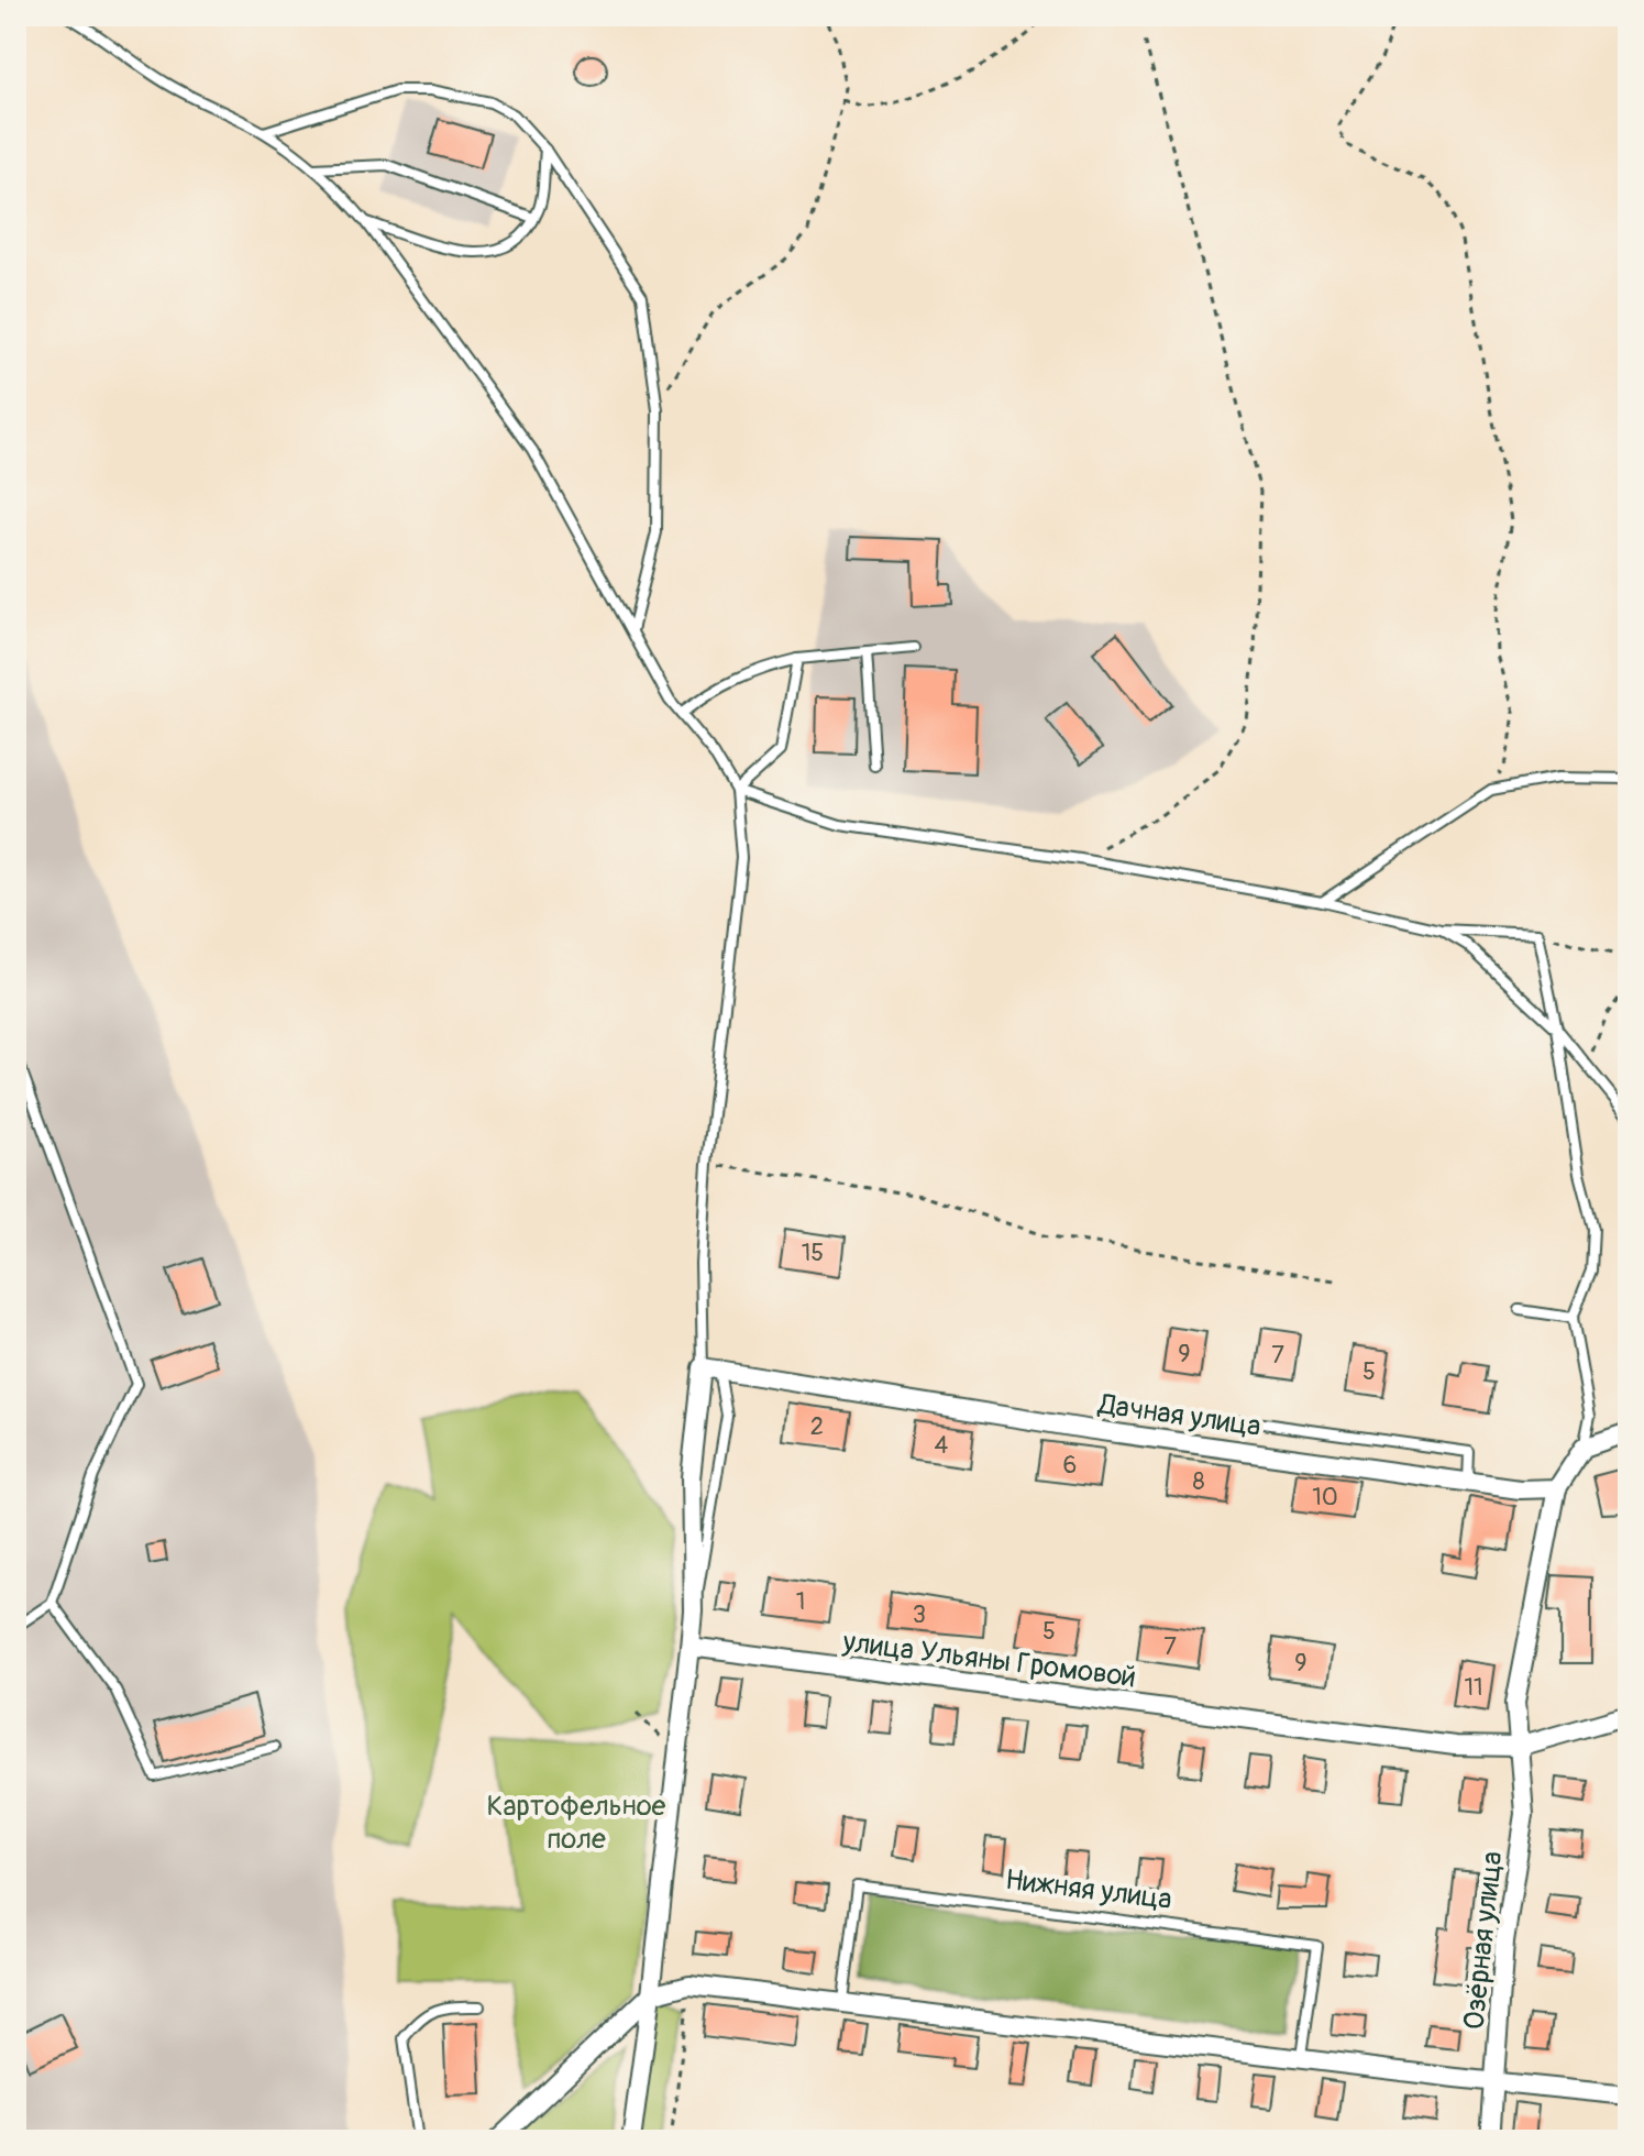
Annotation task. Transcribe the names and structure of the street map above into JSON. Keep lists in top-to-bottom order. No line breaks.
{"streets":{"street":["Дачная улица","улица Ульяны Громовой","Озёрная улица"],"lane":["Нижняя улица"]},"crossings":[["Дачная улица","Озёрная улица"],["улица Ульяны Громовой","Озёрная улица"]],"parks":["Картофельное поле"],"house_numbers":["15","9","7","5","2","4","6","8","10","1","3","5","7","9","11"]}
